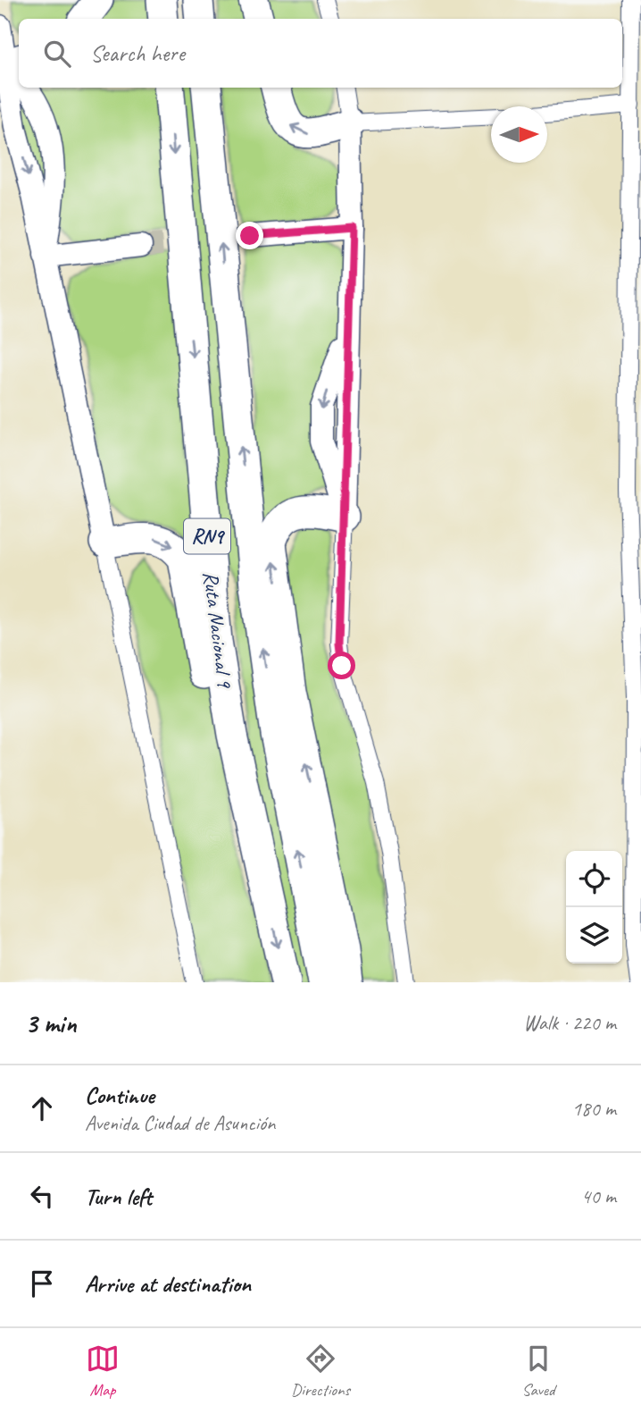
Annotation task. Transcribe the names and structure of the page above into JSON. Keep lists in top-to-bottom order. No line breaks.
{"streets":{"highway":["RN9","Ruta Nacional 9"]},"north":"right","page":{"search":"Search here","heading":["3 min","Walk · 220 m"],"list":[["Continue","Avenida Ciudad de Asunción","180 m"],["Turn left","40 m"],"Arrive at destination"],"nav":["Map","Directions","Saved"]}}
